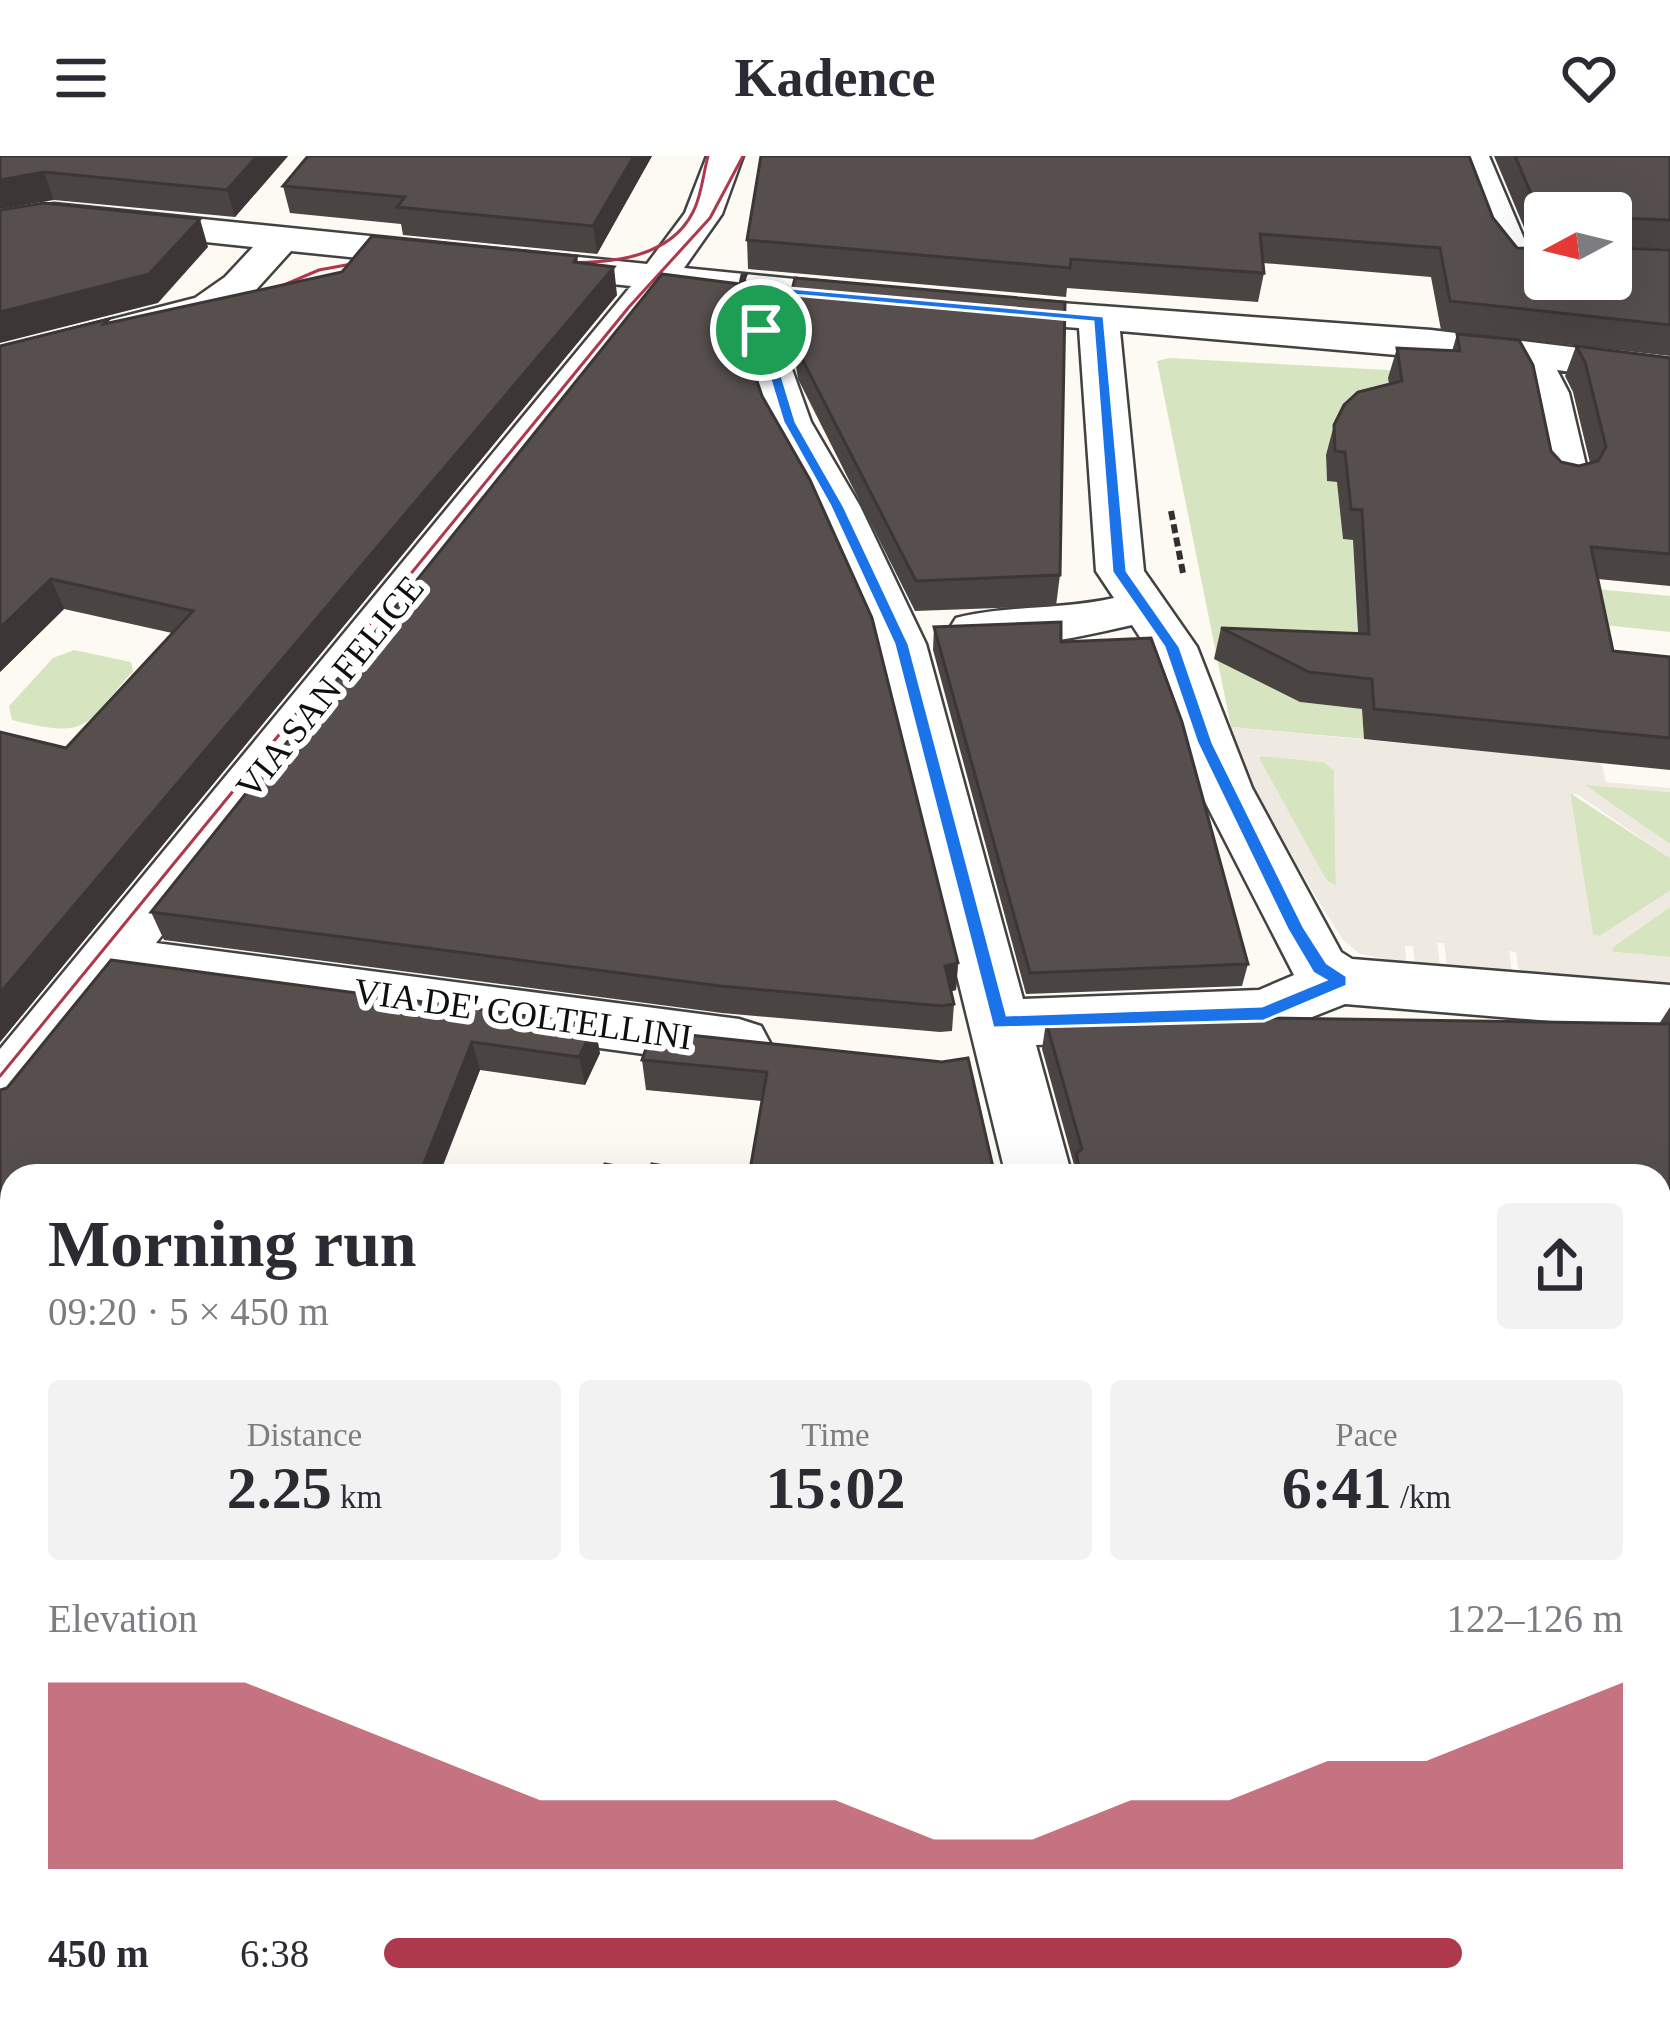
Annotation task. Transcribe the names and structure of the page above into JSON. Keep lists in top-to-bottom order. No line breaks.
{"streets":{"street":["VIA SAN FELICE","VIA DE' COLTELLINI"]},"crossings":[["VIA SAN FELICE","VIA DE' COLTELLINI"]],"north":"left","page":{"header":"Kadence","heading":["Morning run","09:20 · 5 × 450 m"],"stats":[["Distance","2.25 km"],["Time","15:02"],["Pace","6:41 /km"]],"chart":["Elevation","122–126 m"],"list":[{"name":"450 m","note":"6:38"}]}}
